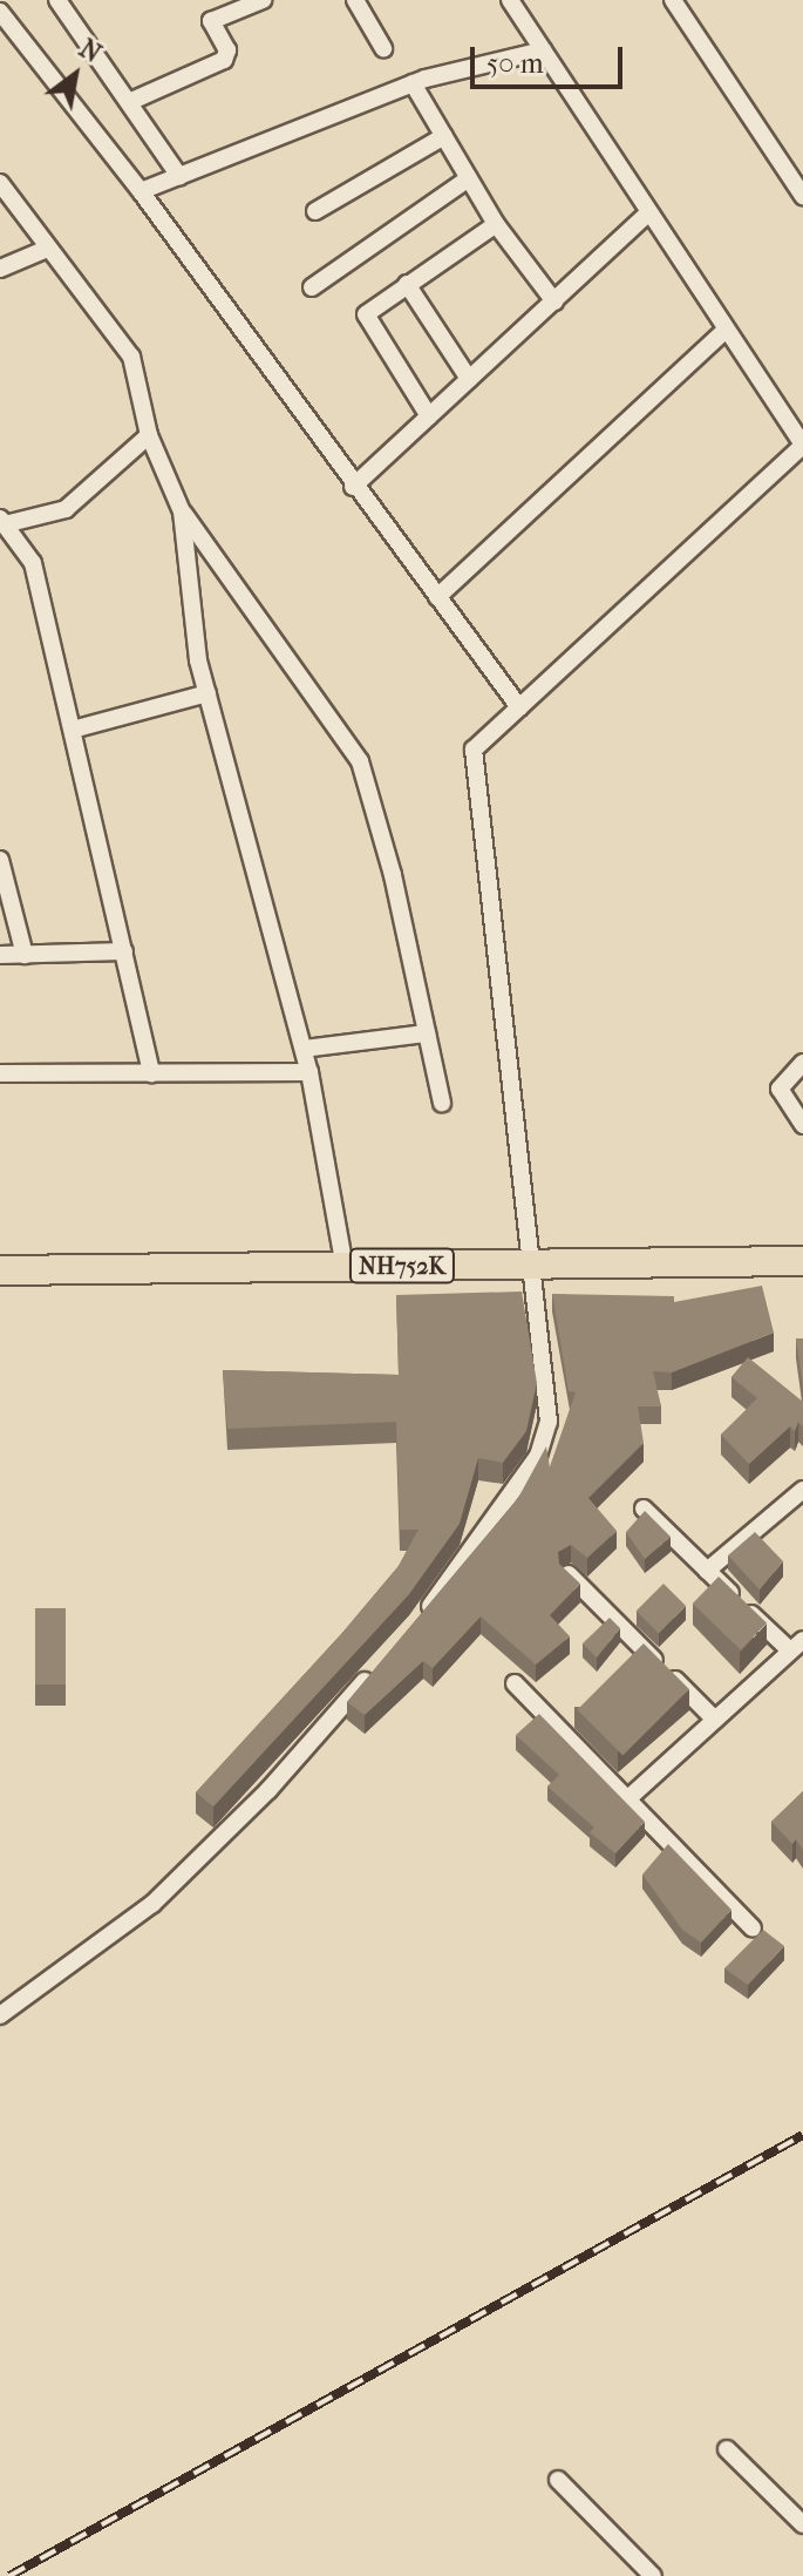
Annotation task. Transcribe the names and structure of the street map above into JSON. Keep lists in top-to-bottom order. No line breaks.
{"streets":{"highway":["NH752K"]},"scale_bar":"50 m","north":"top right"}
